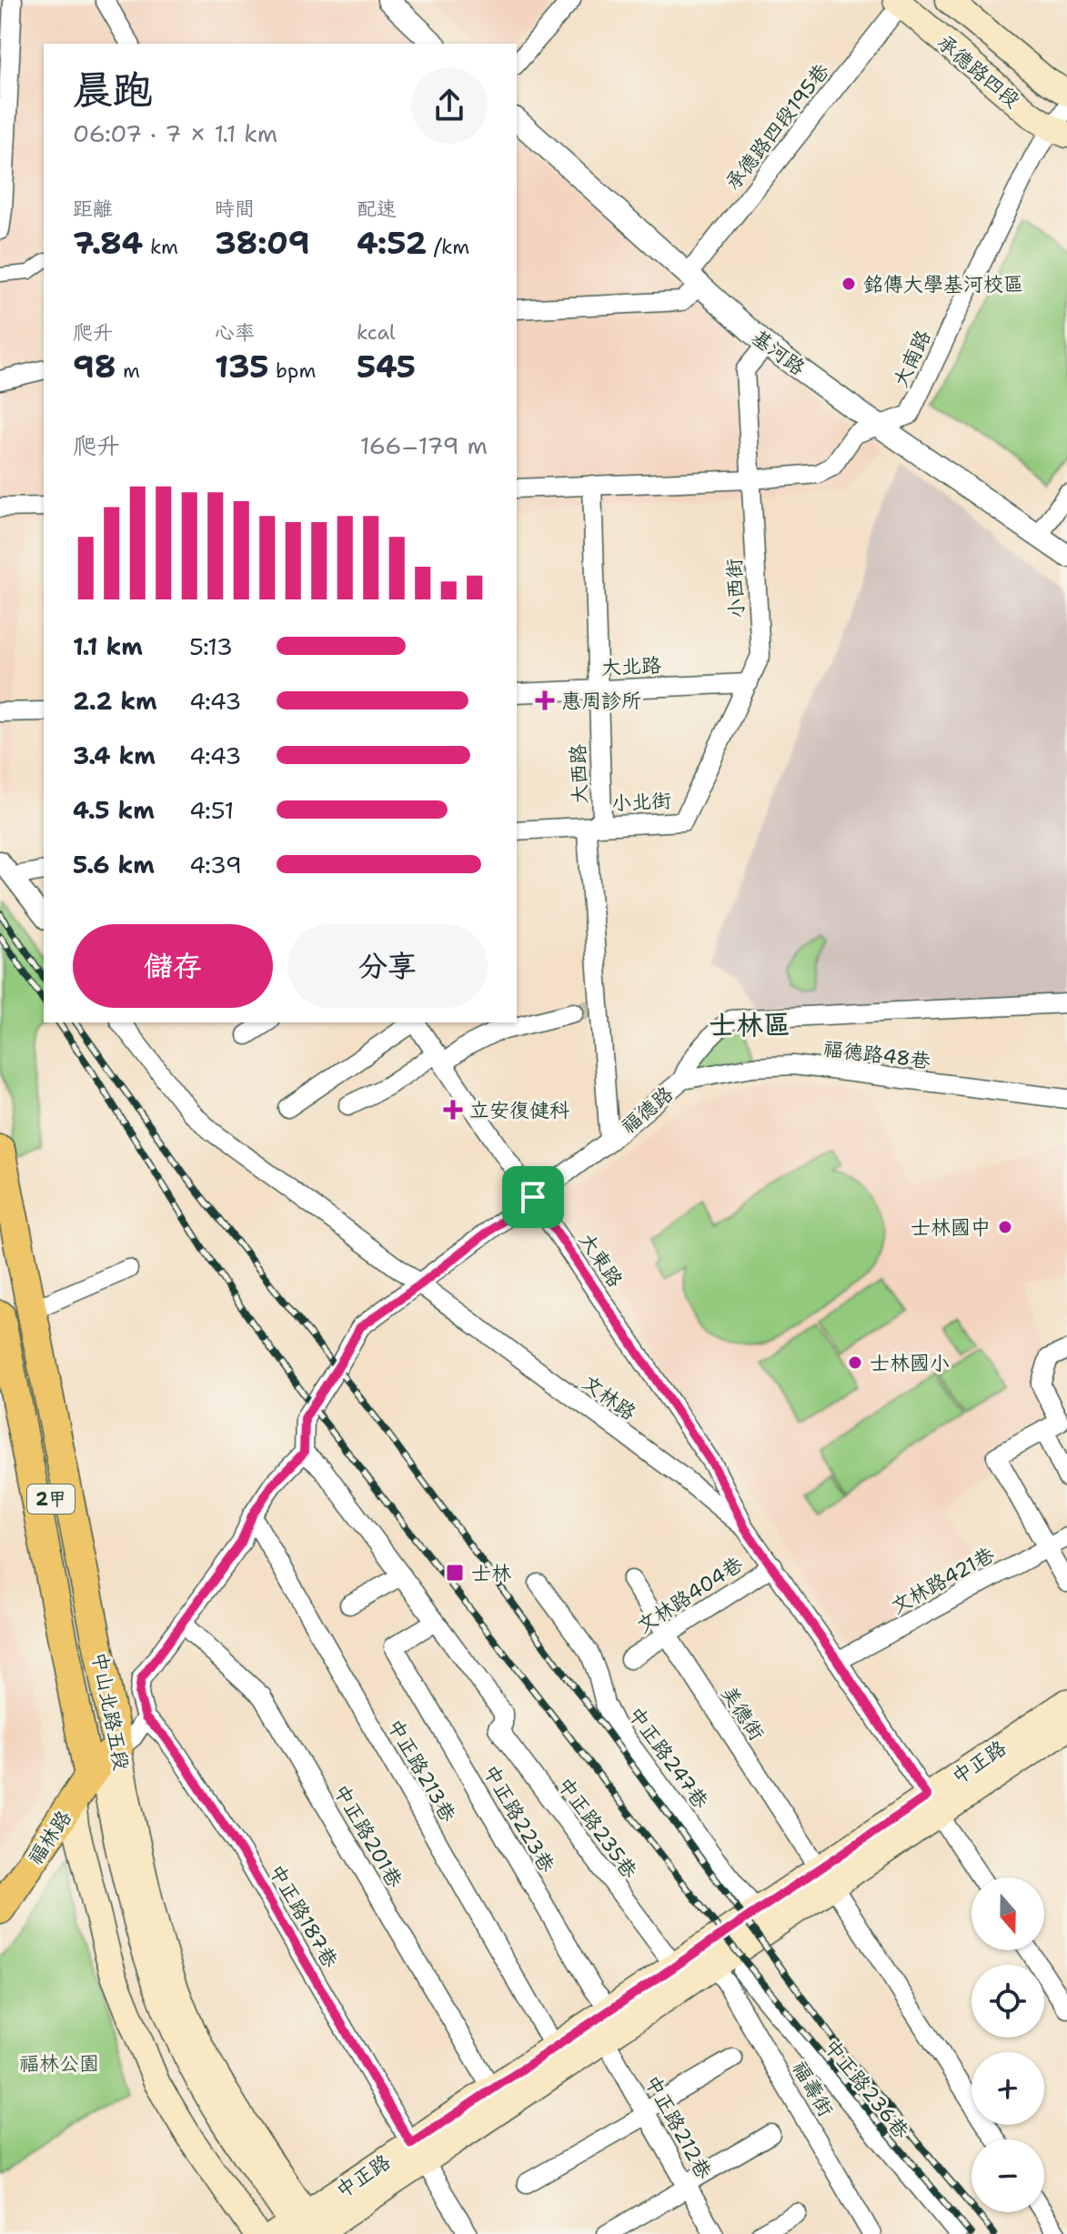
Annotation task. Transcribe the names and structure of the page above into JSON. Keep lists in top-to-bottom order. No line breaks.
{"streets":{"main road":["承德路四段","2甲","中山北路五段","中正路","福林路"],"street":["承德路四段195巷","基河路","大南路","小西街","大北路","大西路","小北街","福德路48巷","福德路","大東路","文林路","文林路421巷","文林路404巷","美德街","中正路247巷","中正路213巷","中正路223巷","中正路235巷","中正路201巷","中正路187巷","福壽街","中正路236巷","中正路212巷"]},"crossings":[["承德路四段","承德路四段195巷"],["承德路四段","大南路"],["承德路四段195巷","基河路"],["基河路","大南路"],["基河路","小西街"],["大南路","小西街"],["大南路","大西路"],["小西街","大北路"],["小西街","小北街"],["大北路","大西路"],["大西路","小北街"],["大西路","福德路"],["福德路48巷","福德路"],["福德路","大東路"],["福德路","文林路"],["大東路","文林路"],["文林路","文林路421巷"],["文林路","文林路404巷"],["文林路","中正路"],["文林路404巷","美德街"],["中山北路五段","中正路"],["中山北路五段","福林路"],["美德街","中正路"],["中正路247巷","中正路"],["中正路","中正路213巷"],["中正路","中正路223巷"],["中正路","中正路235巷"],["中正路","中正路201巷"],["中正路","中正路187巷"],["中正路","福壽街"],["中正路","中正路212巷"],["中正路223巷","中正路235巷"]],"districts":["士林區"],"parks":["福林公園"],"places":{"other":["銘傳大學基河校區","士林國中","士林國小"],"health":["惠周診所","立安復健科"],"transit":["士林"]},"north":"bottom","page":{"heading":["晨跑","06:07 · 7 × 1.1 km"],"stats":[["距離","7.84 km"],["時間","38:09"],["配速","4:52 /km"],["爬升","98 m"],["心率","135 bpm"],["kcal","545"]],"chart":["爬升","166–179 m"],"list":[{"name":"1.1 km","note":"5:13"},{"name":"2.2 km","note":"4:43"},{"name":"3.4 km","note":"4:43"},{"name":"4.5 km","note":"4:51"},{"name":"5.6 km","note":"4:39"}],"buttons":["儲存","分享"],"map_buttons":["+","−"]}}
